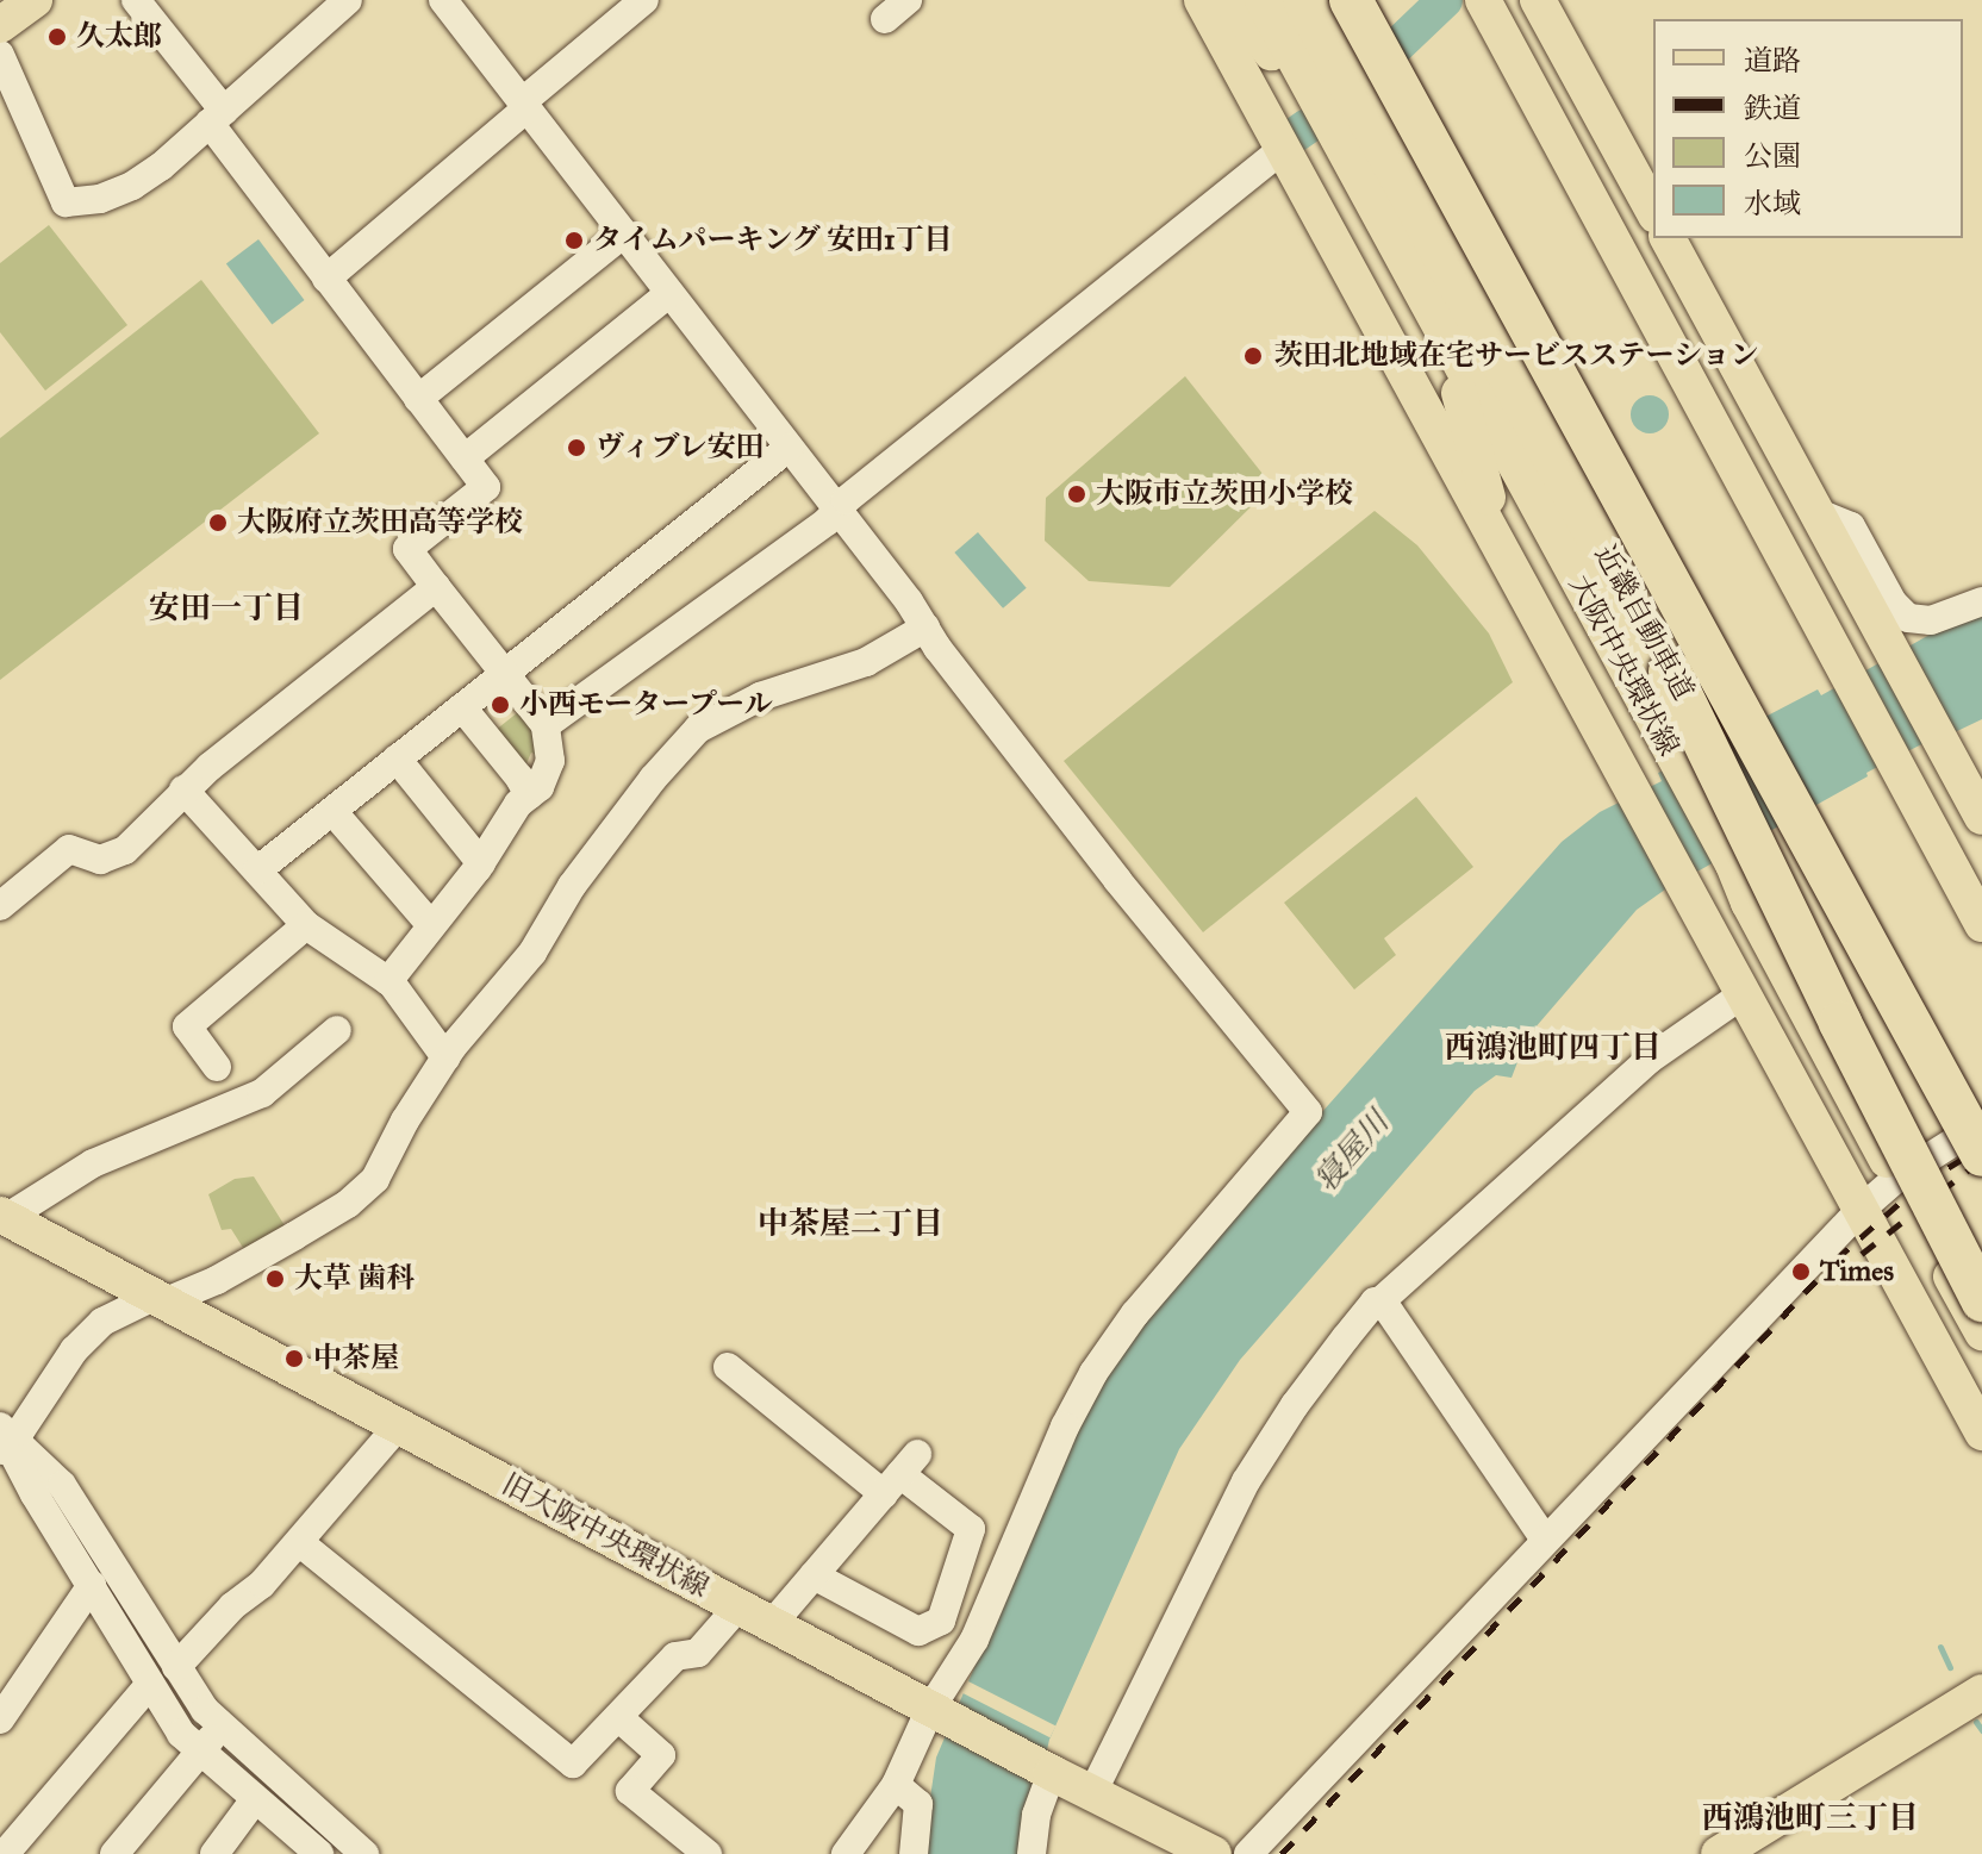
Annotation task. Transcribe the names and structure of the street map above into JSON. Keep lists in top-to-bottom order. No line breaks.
{"streets":{"highway":["近畿自動車道"],"main road":["大阪中央環状線","旧大阪中央環状線"]},"districts":["安田一丁目","西鴻池町四丁目","中茶屋二丁目","西鴻池町三丁目"],"water":["寝屋川"],"places":["久太郎","タイムパーキング 安田1丁目","茨田北地域在宅サービスステーション","ヴィブレ安田","大阪市立茨田小学校","大阪府立茨田高等学校","小西モータープール","Times","大草 歯科","中茶屋"],"legend":["道路","鉄道","公園","水域"]}
